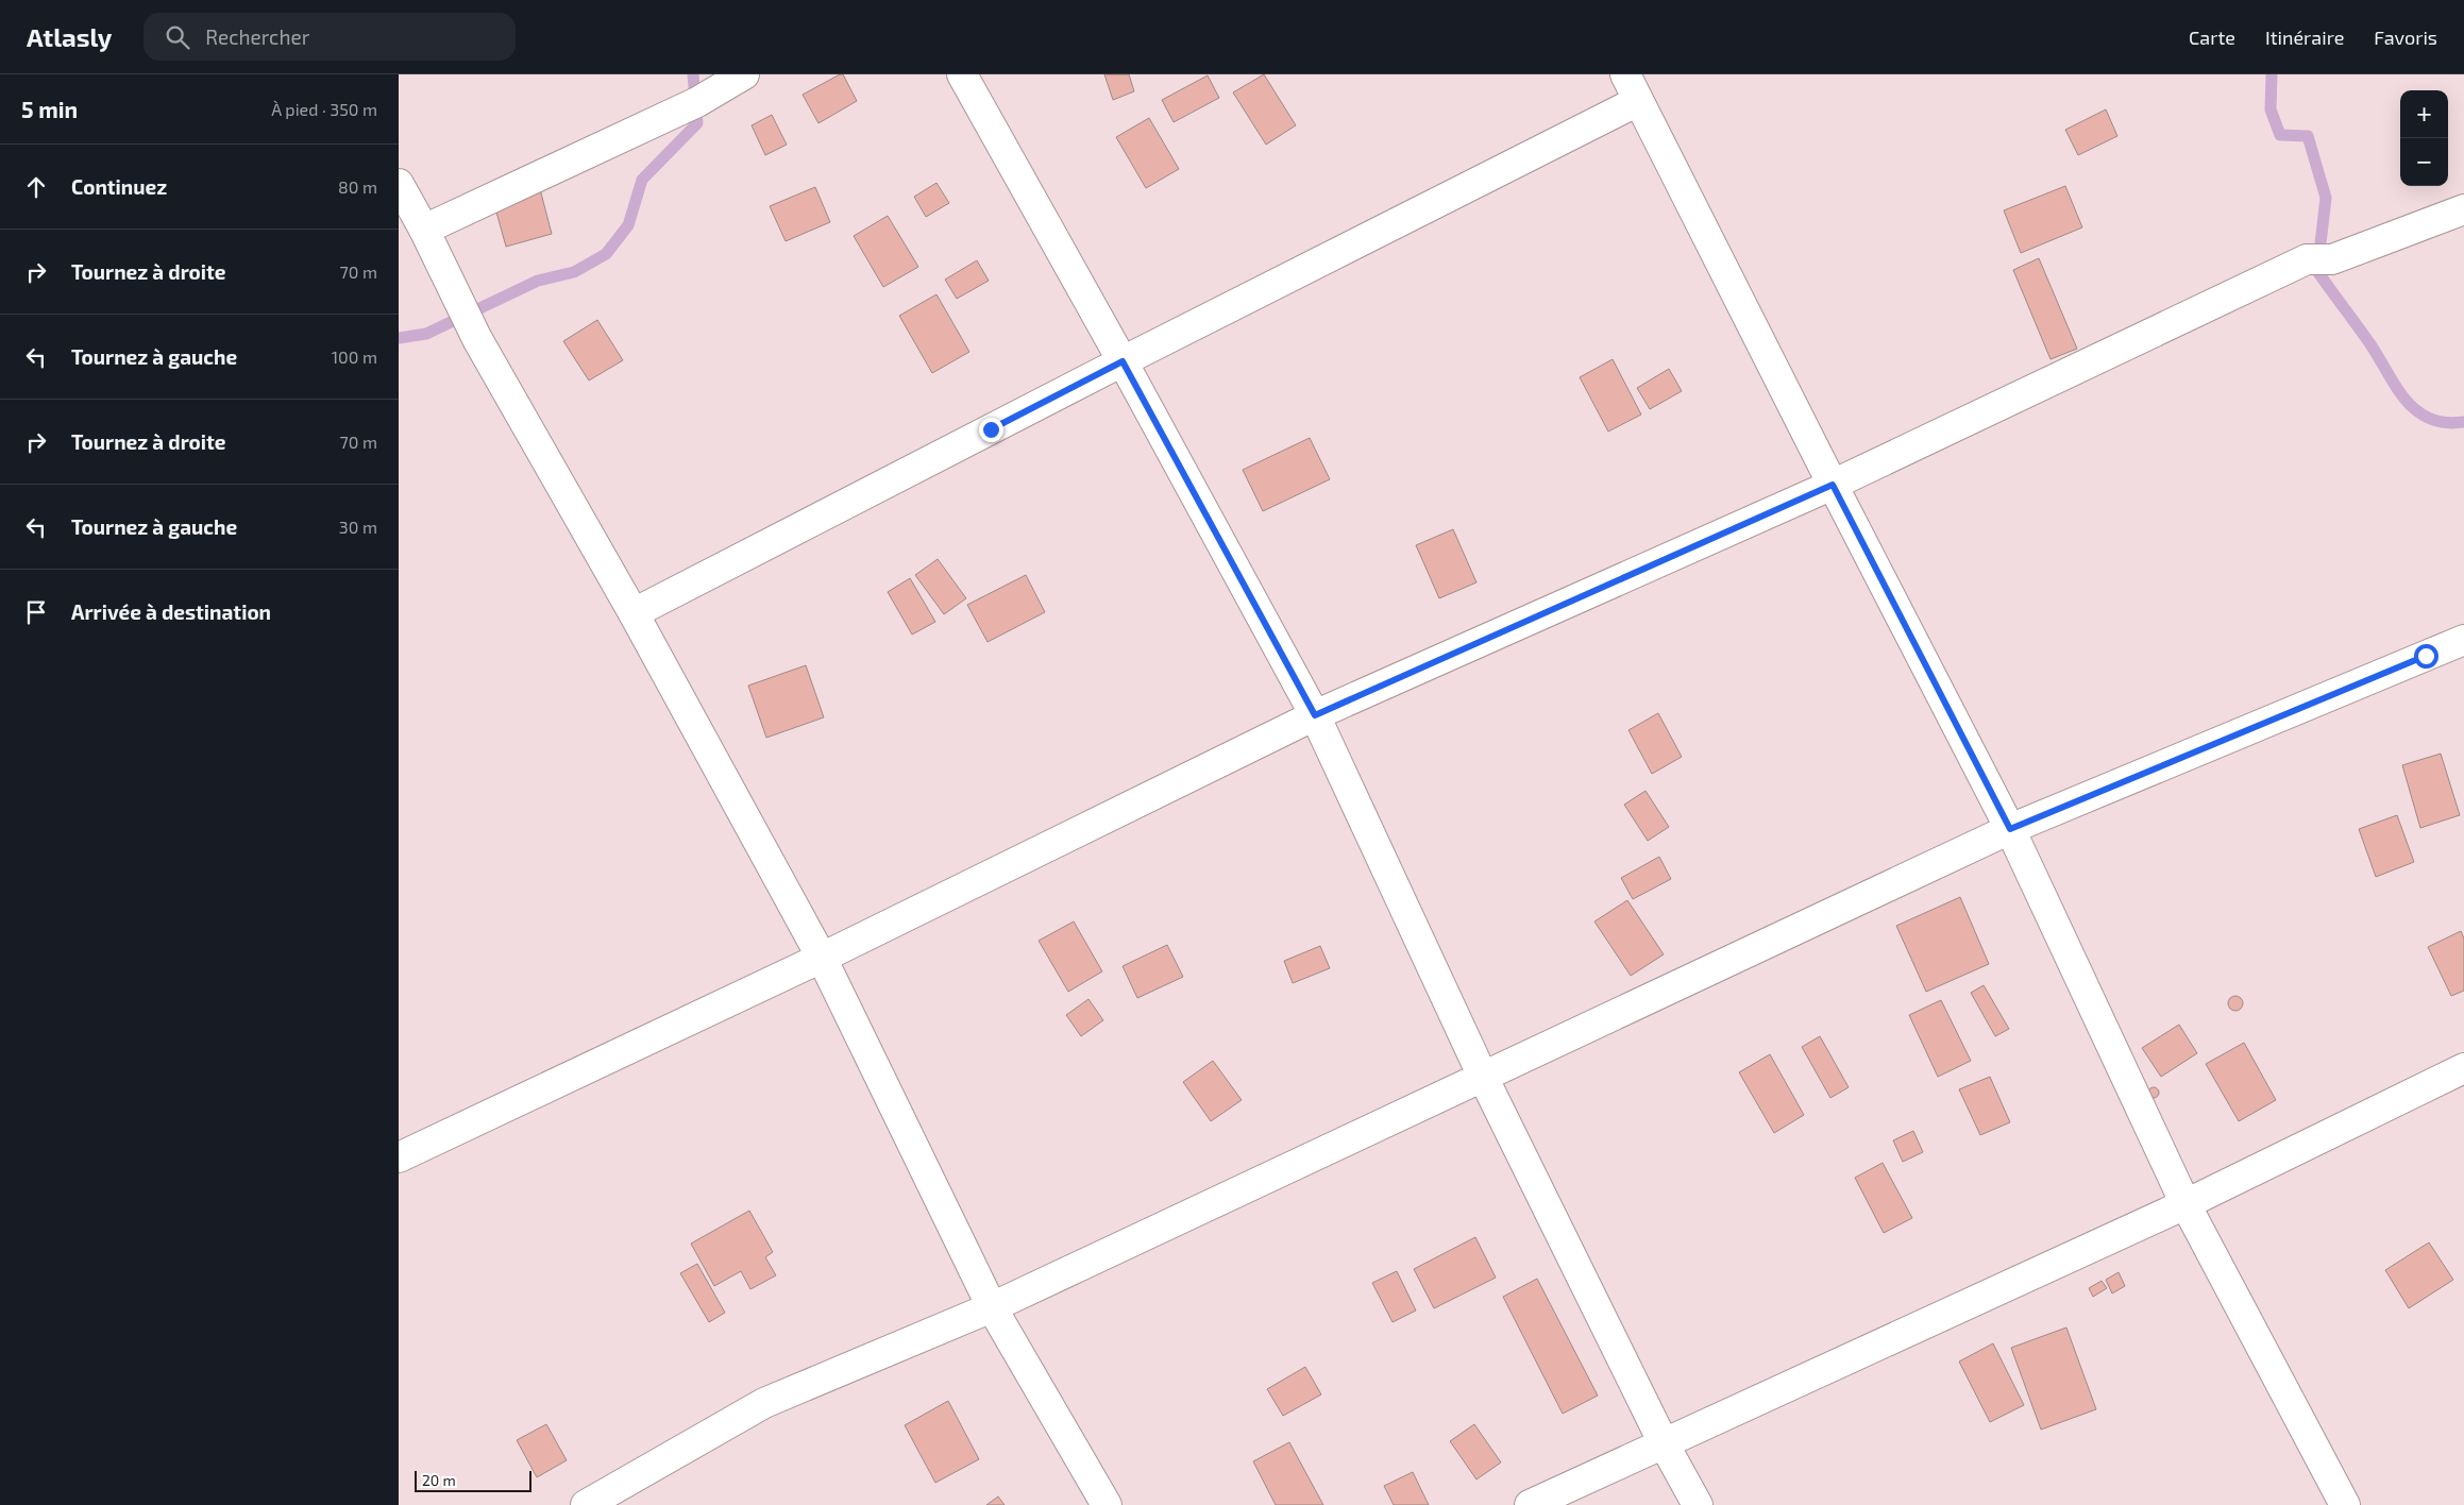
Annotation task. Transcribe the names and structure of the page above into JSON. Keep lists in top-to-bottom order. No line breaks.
{"scale_bar":"20 m","page":{"header":"Atlasly","search":"Rechercher","nav":["Carte","Itinéraire","Favoris"],"heading":["5 min","À pied · 350 m"],"map_buttons":["+","−"],"list":[["Continuez","80 m"],["Tournez à droite","70 m"],["Tournez à gauche","100 m"],["Tournez à droite","70 m"],["Tournez à gauche","30 m"],"Arrivée à destination"],"scale":"20 m"}}
